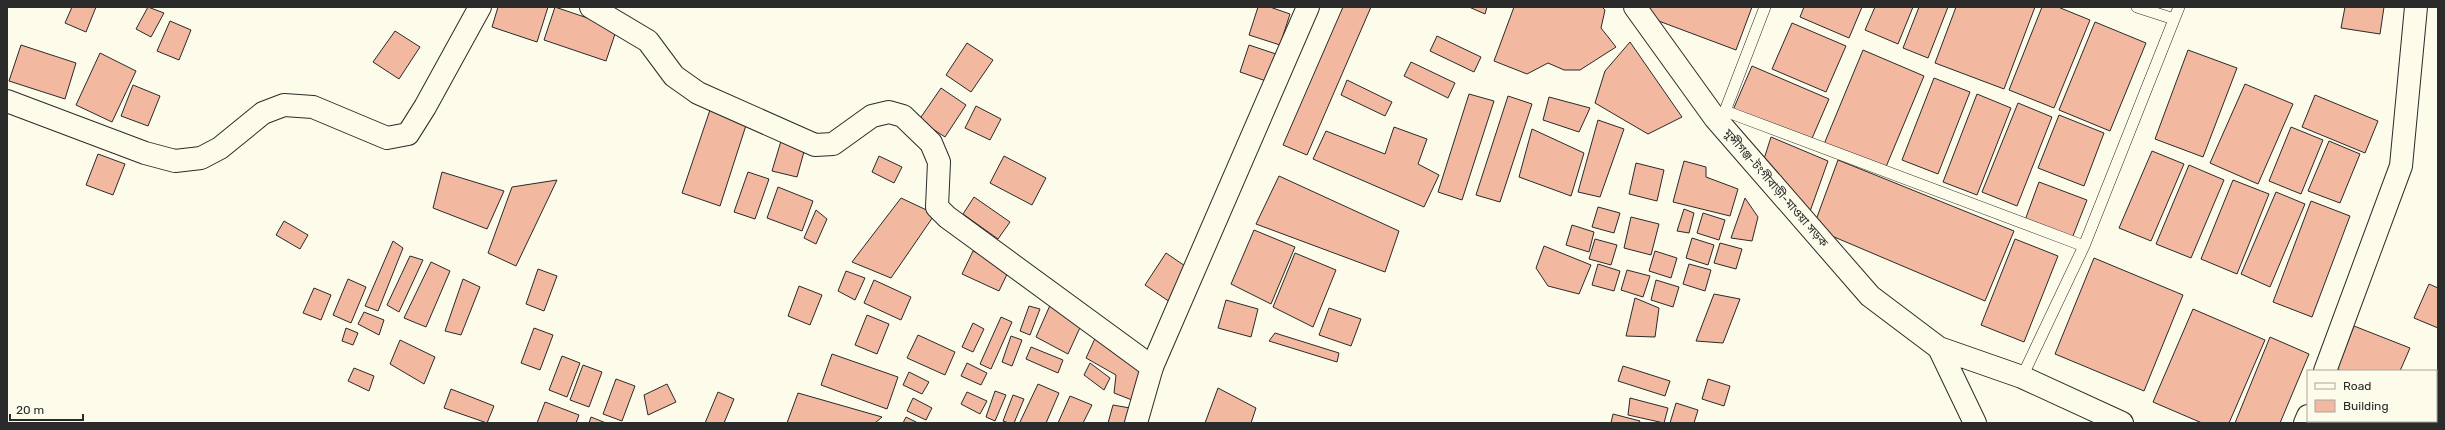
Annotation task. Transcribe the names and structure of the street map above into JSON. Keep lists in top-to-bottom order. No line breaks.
{"streets":{"street":["মুন্সীগঞ্জ-টংগীবাড়ী-মাওয়া সড়ক"]},"legend":["Road","Building"],"scale_bar":"20 m"}
